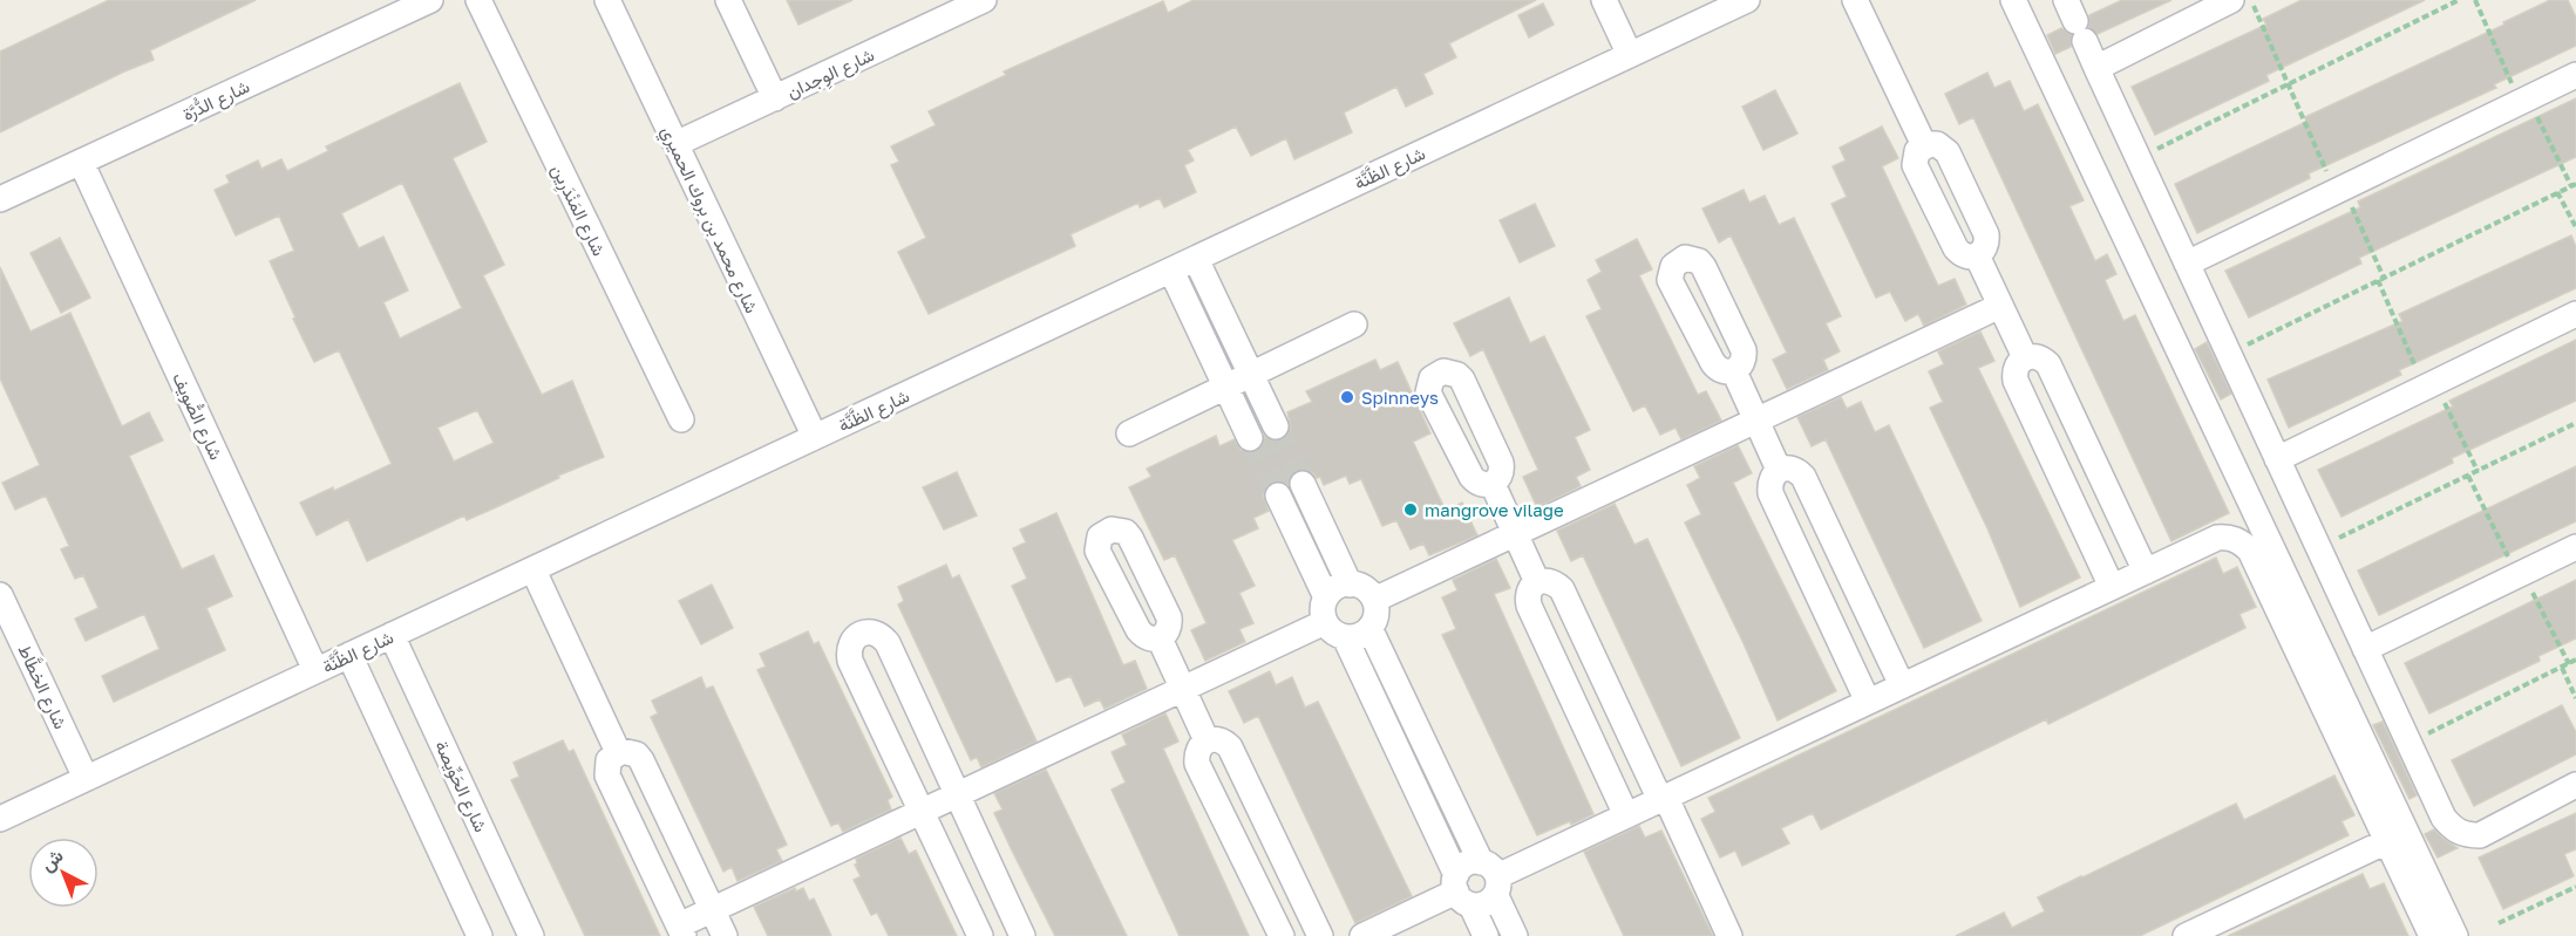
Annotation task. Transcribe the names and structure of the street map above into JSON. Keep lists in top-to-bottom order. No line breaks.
{"streets":{"street":["شارع الوِجدان","شارع الدُّرَّة","شارع الظَّنَّة","شارع المَنْدَرِين","شارع محمد بن بروك الحميري","شارع الصُّويف","شارع الخطَّاط","شارع الحَوِّيصة"]},"crossings":[["شارع الوِجدان","شارع محمد بن بروك الحميري"],["شارع الدُّرَّة","شارع الصُّويف"],["شارع الظَّنَّة","شارع محمد بن بروك الحميري"],["شارع الظَّنَّة","شارع الصُّويف"],["شارع الظَّنَّة","شارع الخطَّاط"],["شارع الظَّنَّة","شارع الحَوِّيصة"]],"places":["Spinneys","mangrove vilage"],"north":"top left"}
